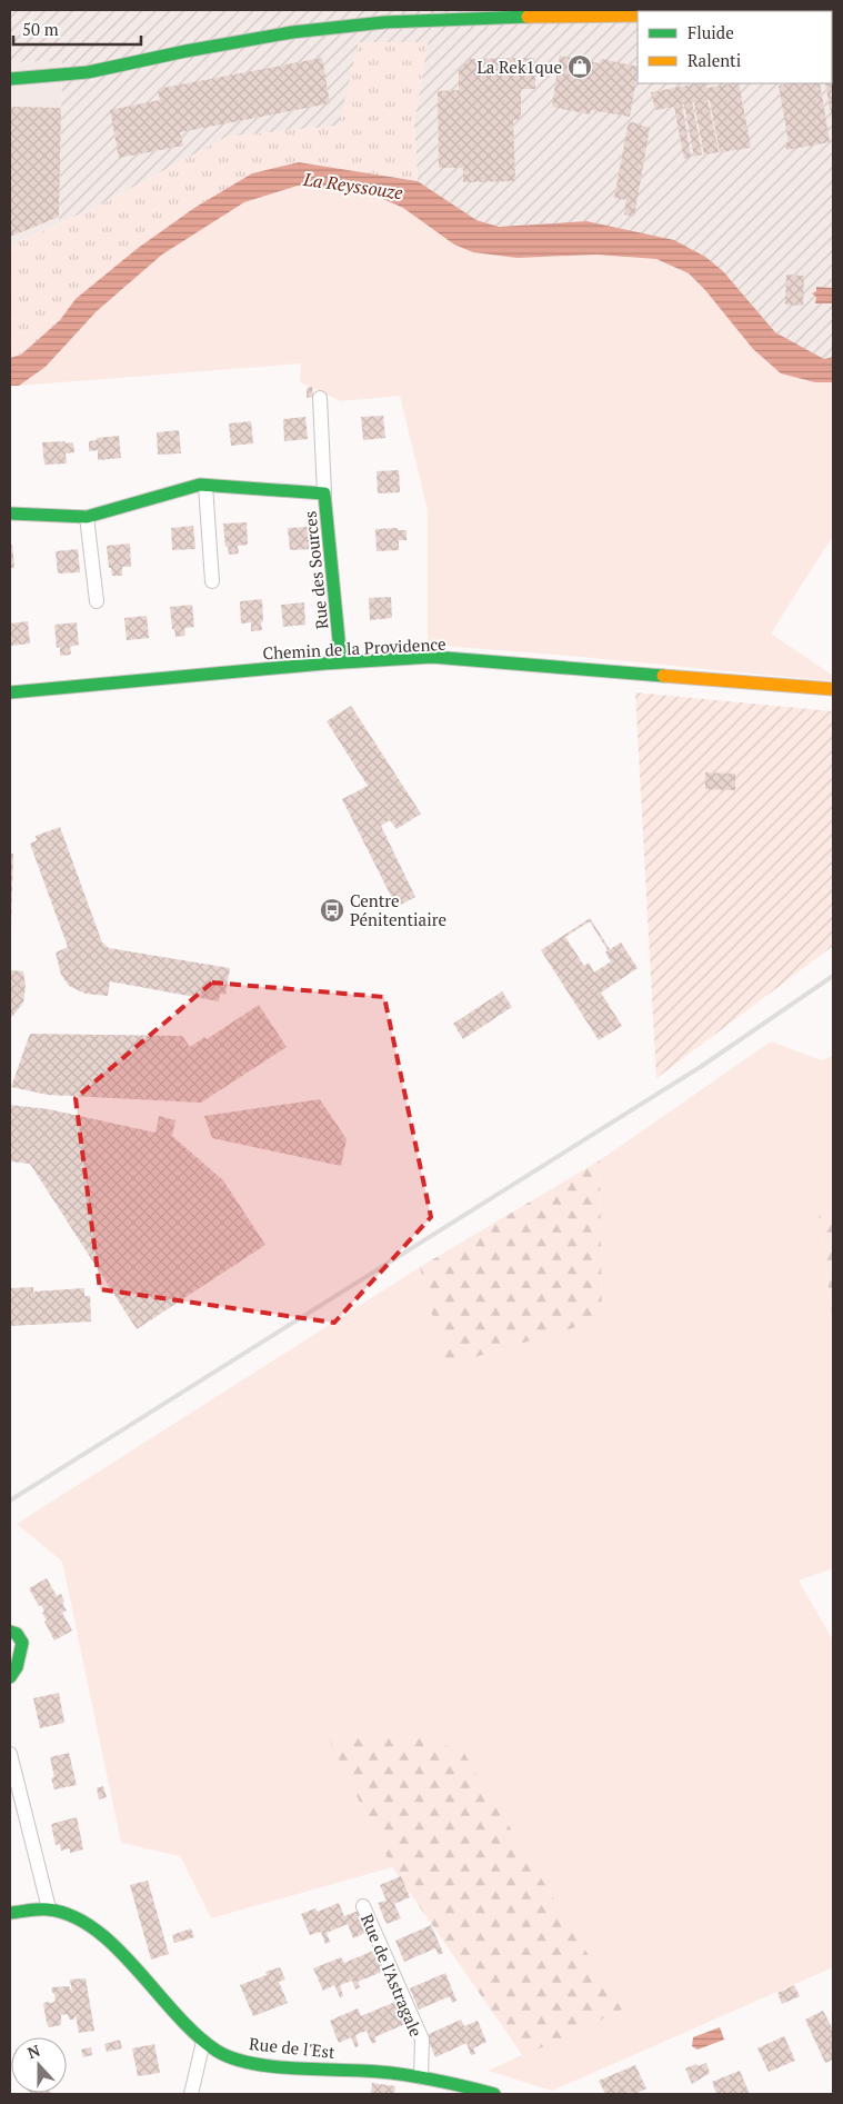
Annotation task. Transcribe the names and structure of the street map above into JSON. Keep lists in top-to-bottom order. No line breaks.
{"streets":{"street":["Rue des Sources","Chemin de la Providence","Rue de l'Astragale","Rue de l'Est"]},"crossings":[["Rue des Sources","Chemin de la Providence"],["Rue de l'Astragale","Rue de l'Est"]],"water":["La Reyssouze"],"places":{"shop":["La Rek1que"],"bus stop":["Centre Pénitentiaire"]},"legend":["Fluide","Ralenti"],"scale_bar":"50 m","north":"top"}
